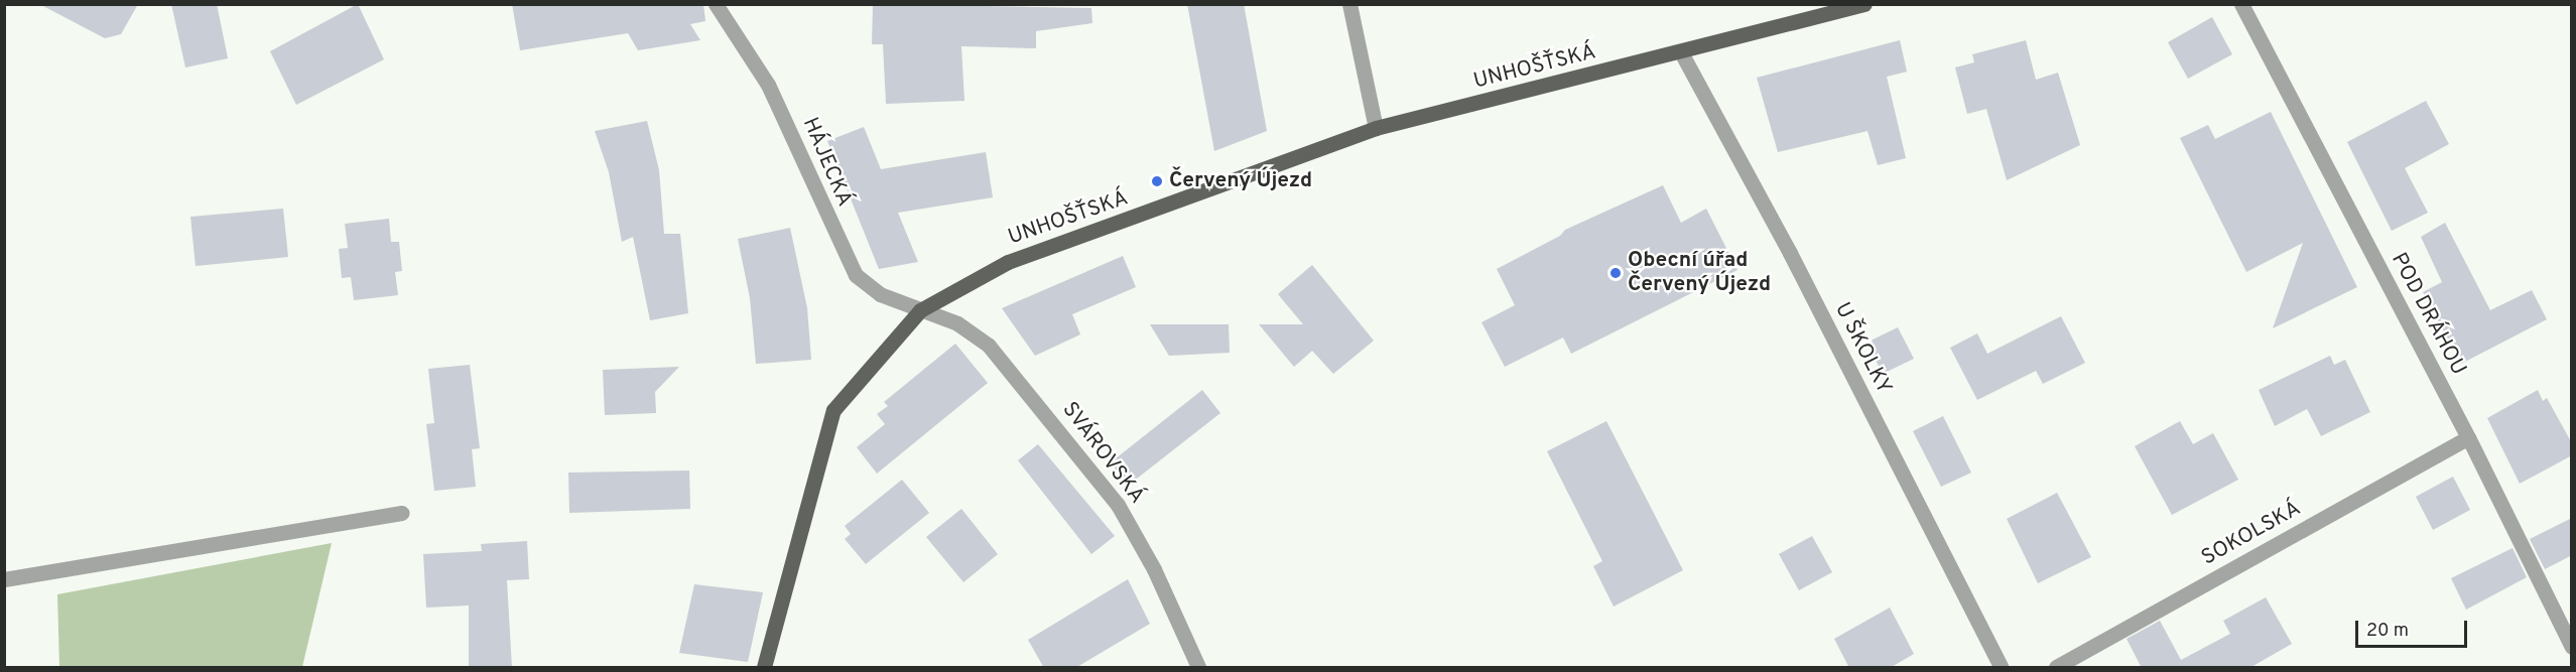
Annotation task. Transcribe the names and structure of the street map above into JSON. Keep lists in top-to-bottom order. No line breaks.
{"streets":{"main road":["UNHOŠŤSKÁ"],"street":["HÁJECKÁ","POD DRÁHOU","U ŠKOLKY","SVÁROVSKÁ","SOKOLSKÁ"]},"crossings":[["UNHOŠŤSKÁ","HÁJECKÁ"],["UNHOŠŤSKÁ","U ŠKOLKY"],["UNHOŠŤSKÁ","SVÁROVSKÁ"],["HÁJECKÁ","SVÁROVSKÁ"],["POD DRÁHOU","SOKOLSKÁ"]],"places":["Červený Újezd","Obecní úřad Červený Újezd"],"scale_bar":"20 m"}
